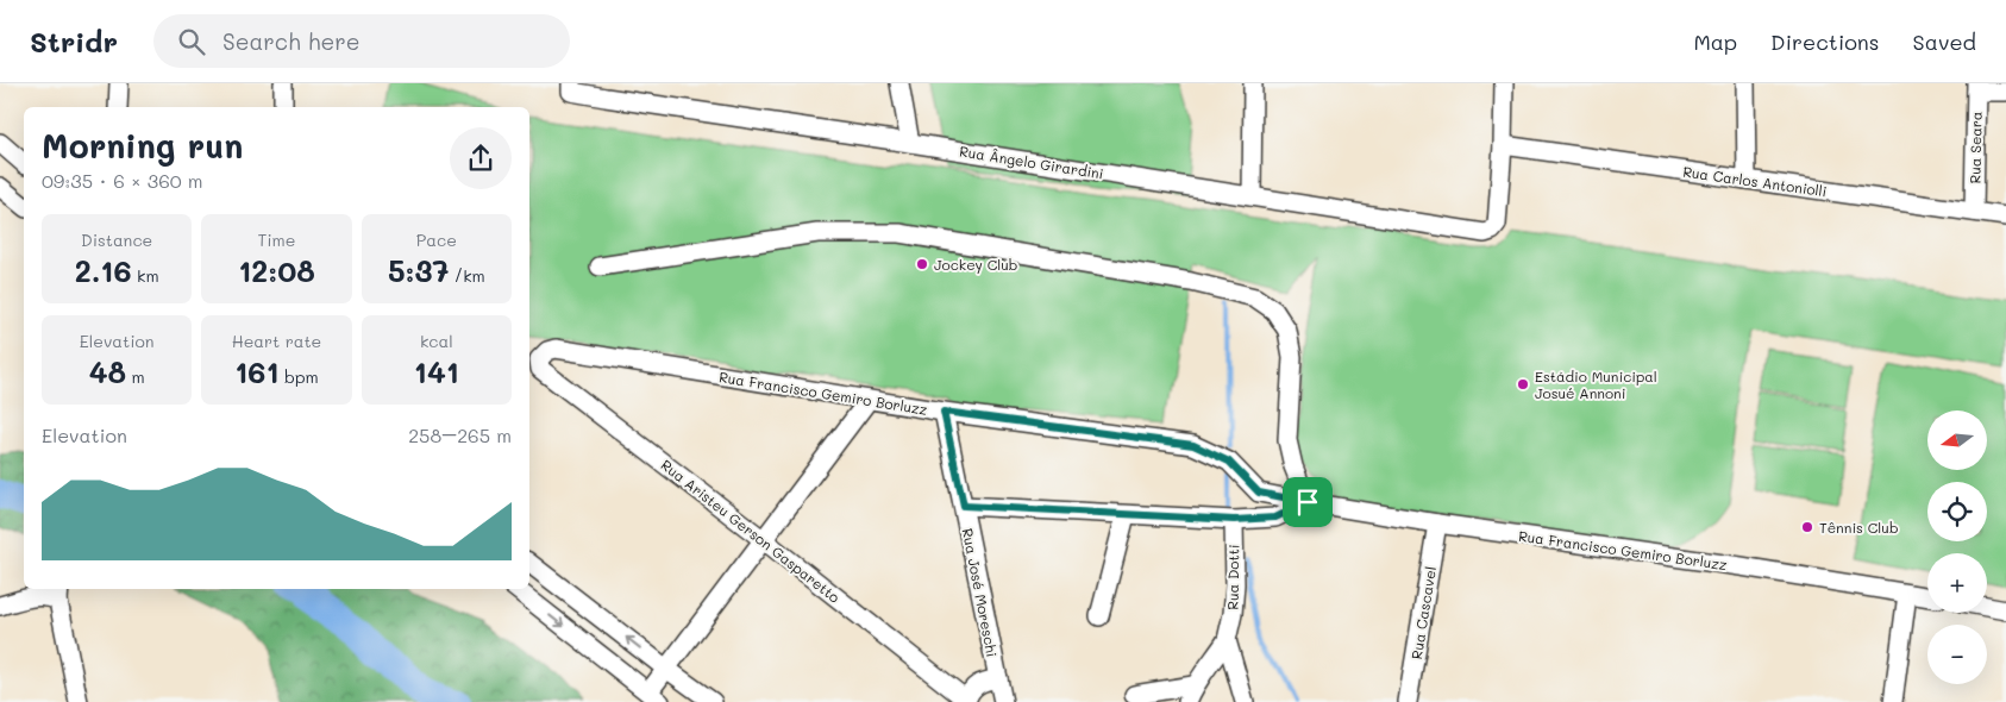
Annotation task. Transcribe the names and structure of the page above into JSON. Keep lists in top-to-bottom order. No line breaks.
{"streets":{"street":["Rua Seara","Rua Ângelo Girardini","Rua Carlos Antoniolli","Rua Francisco Gemiro Borluzz","Rua Aristeu Gerson Gasparetto","Rua Dotti","Rua José Moreschi","Rua Cascavel"]},"crossings":[["Rua Seara","Rua Carlos Antoniolli"],["Rua Ângelo Girardini","Rua Carlos Antoniolli"],["Rua Francisco Gemiro Borluzz","Rua Aristeu Gerson Gasparetto"],["Rua Francisco Gemiro Borluzz","Rua José Moreschi"],["Rua Francisco Gemiro Borluzz","Rua Cascavel"]],"places":["Jockey Club","Estádio Municipal Josué Annoni","Tênnis Club"],"north":"left","page":{"header":"Stridr","search":"Search here","nav":["Map","Directions","Saved"],"heading":["Morning run","09:35 · 6 × 360 m"],"stats":[["Distance","2.16 km"],["Time","12:08"],["Pace","5:37 /km"],["Elevation","48 m"],["Heart rate","161 bpm"],["kcal","141"]],"map_buttons":["+","−"],"chart":["Elevation","258–265 m"]}}
